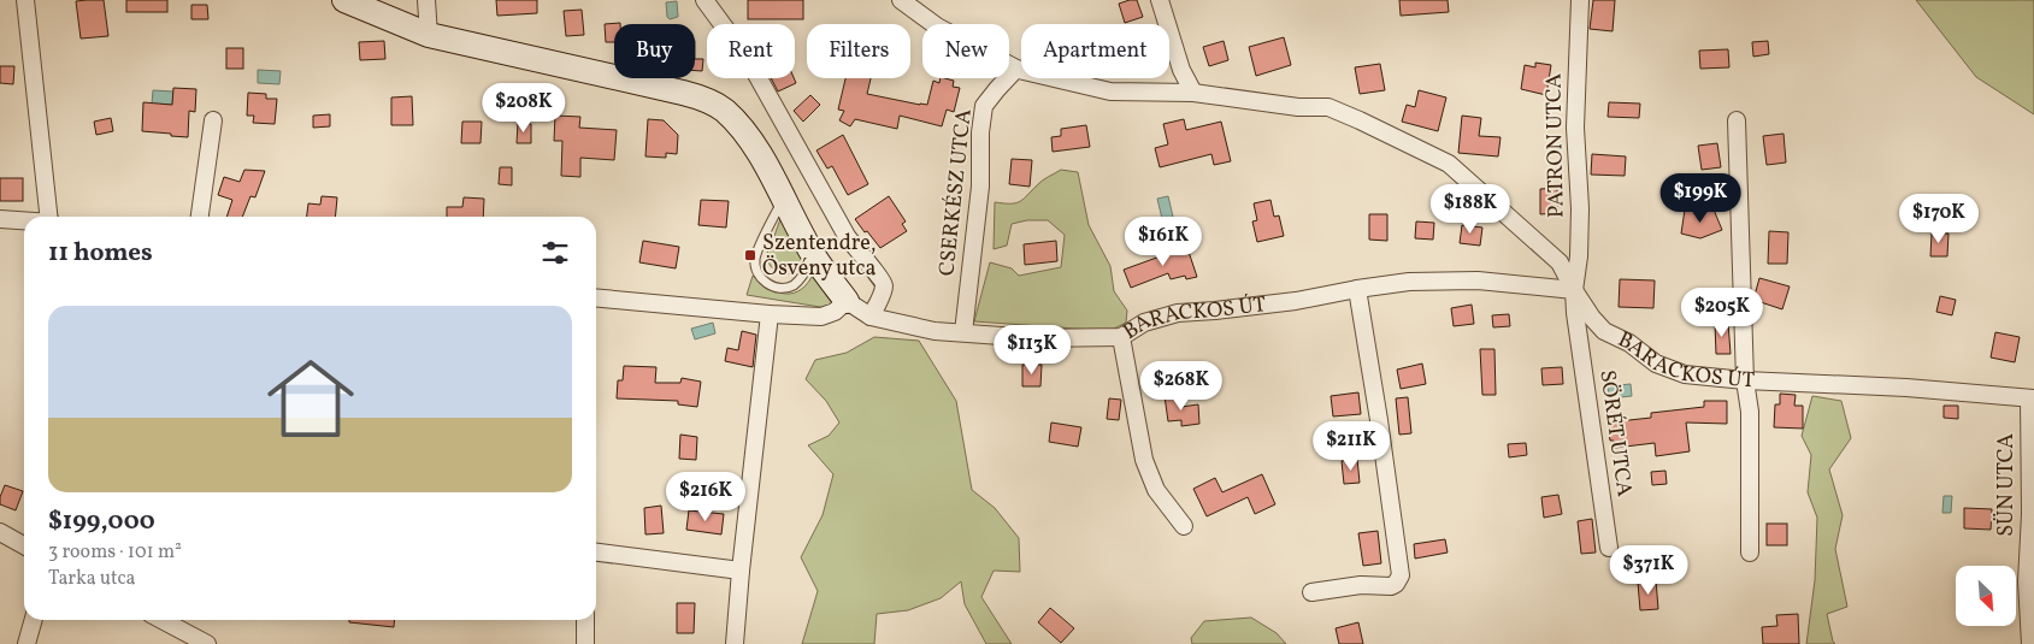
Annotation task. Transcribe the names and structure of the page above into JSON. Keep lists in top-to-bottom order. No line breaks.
{"streets":{"street":["PATRON UTCA","CSERKÉSZ UTCA","BARACKOS ÚT","SÖRÉT UTCA","SÜN UTCA"]},"crossings":[["PATRON UTCA","BARACKOS ÚT"],["PATRON UTCA","SÖRÉT UTCA"],["CSERKÉSZ UTCA","BARACKOS ÚT"],["BARACKOS ÚT","SÖRÉT UTCA"],["BARACKOS ÚT","SÜN UTCA"]],"places":{"transit":["Szentendre, Ösvény utca"]},"north":"bottom right","page":{"chip":["Buy","Rent","Filters","New","Apartment"],"price":["$208K","$199K","$188K","$170K","$161K","$205K","$113K","$268K","$211K","$216K","$371K"],"heading":"11 homes","list":[{"name":"$199,000","note":"3 rooms · 101 m² · Tarka utca"}]}}
